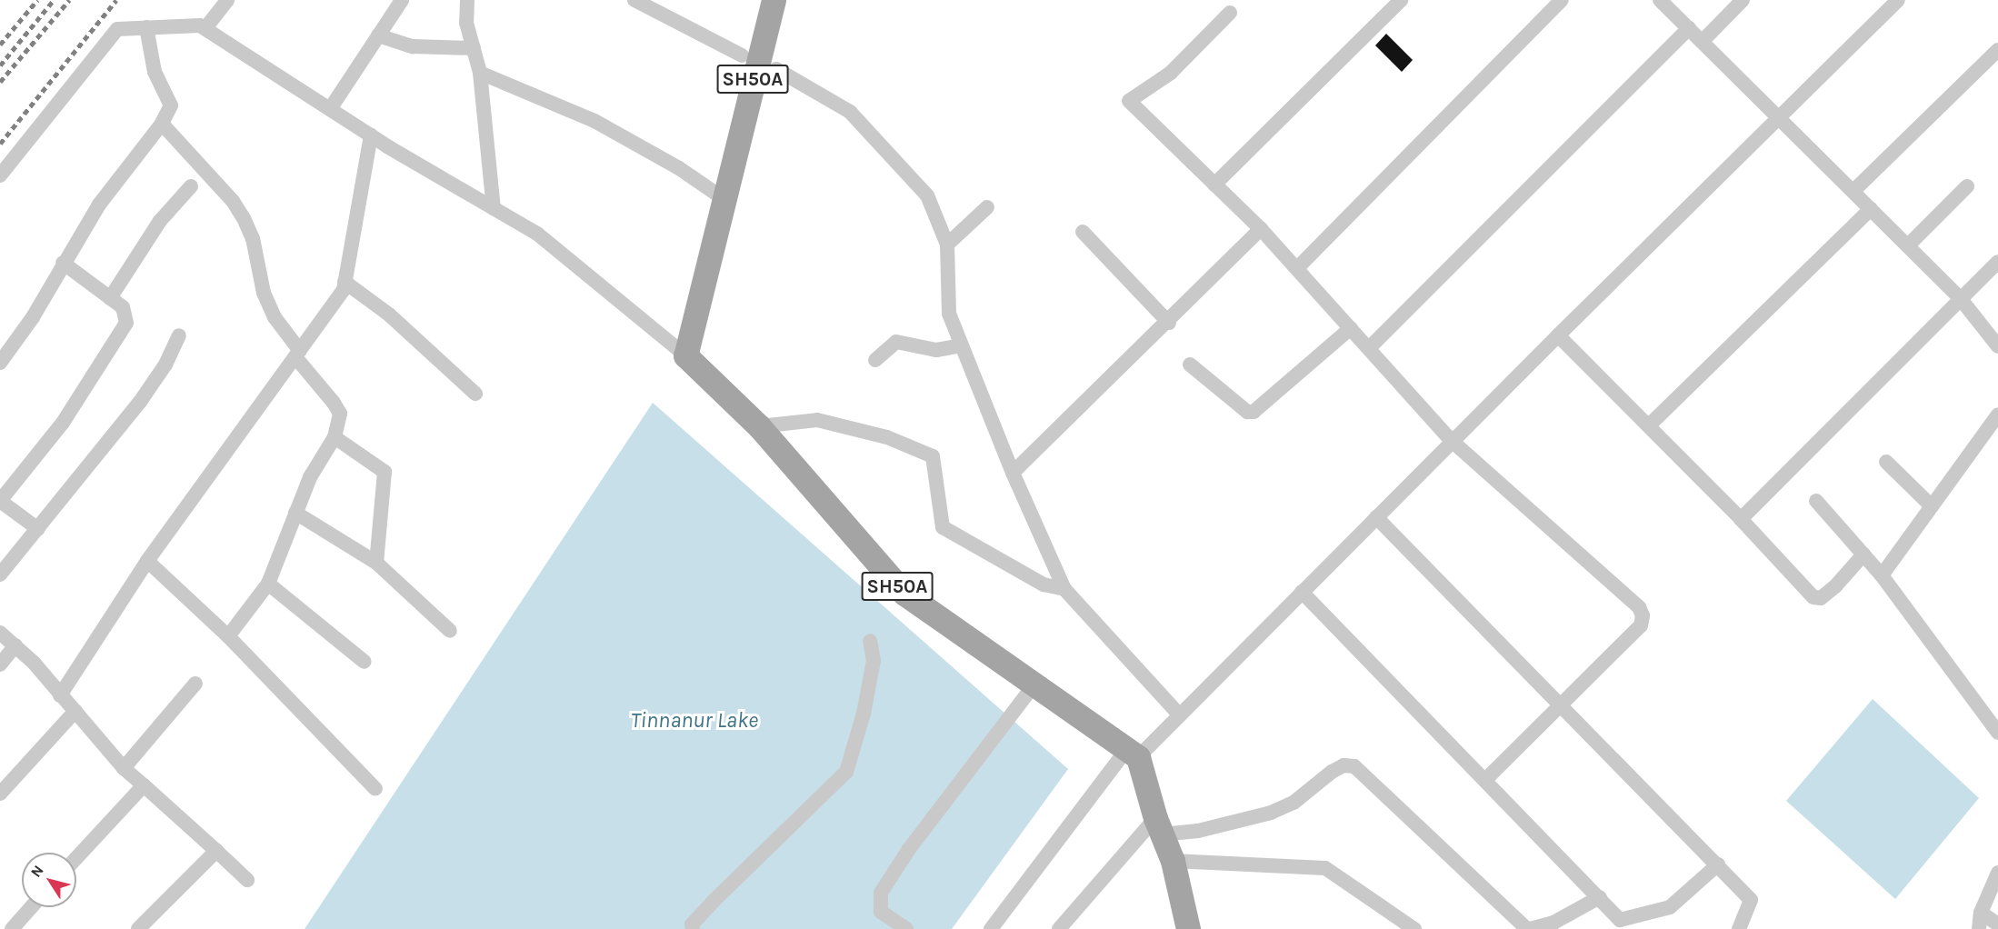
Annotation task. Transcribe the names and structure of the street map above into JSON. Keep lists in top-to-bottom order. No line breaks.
{"streets":{"main road":["SH50A"]},"water":["Tinnanur Lake"],"north":"top left"}
